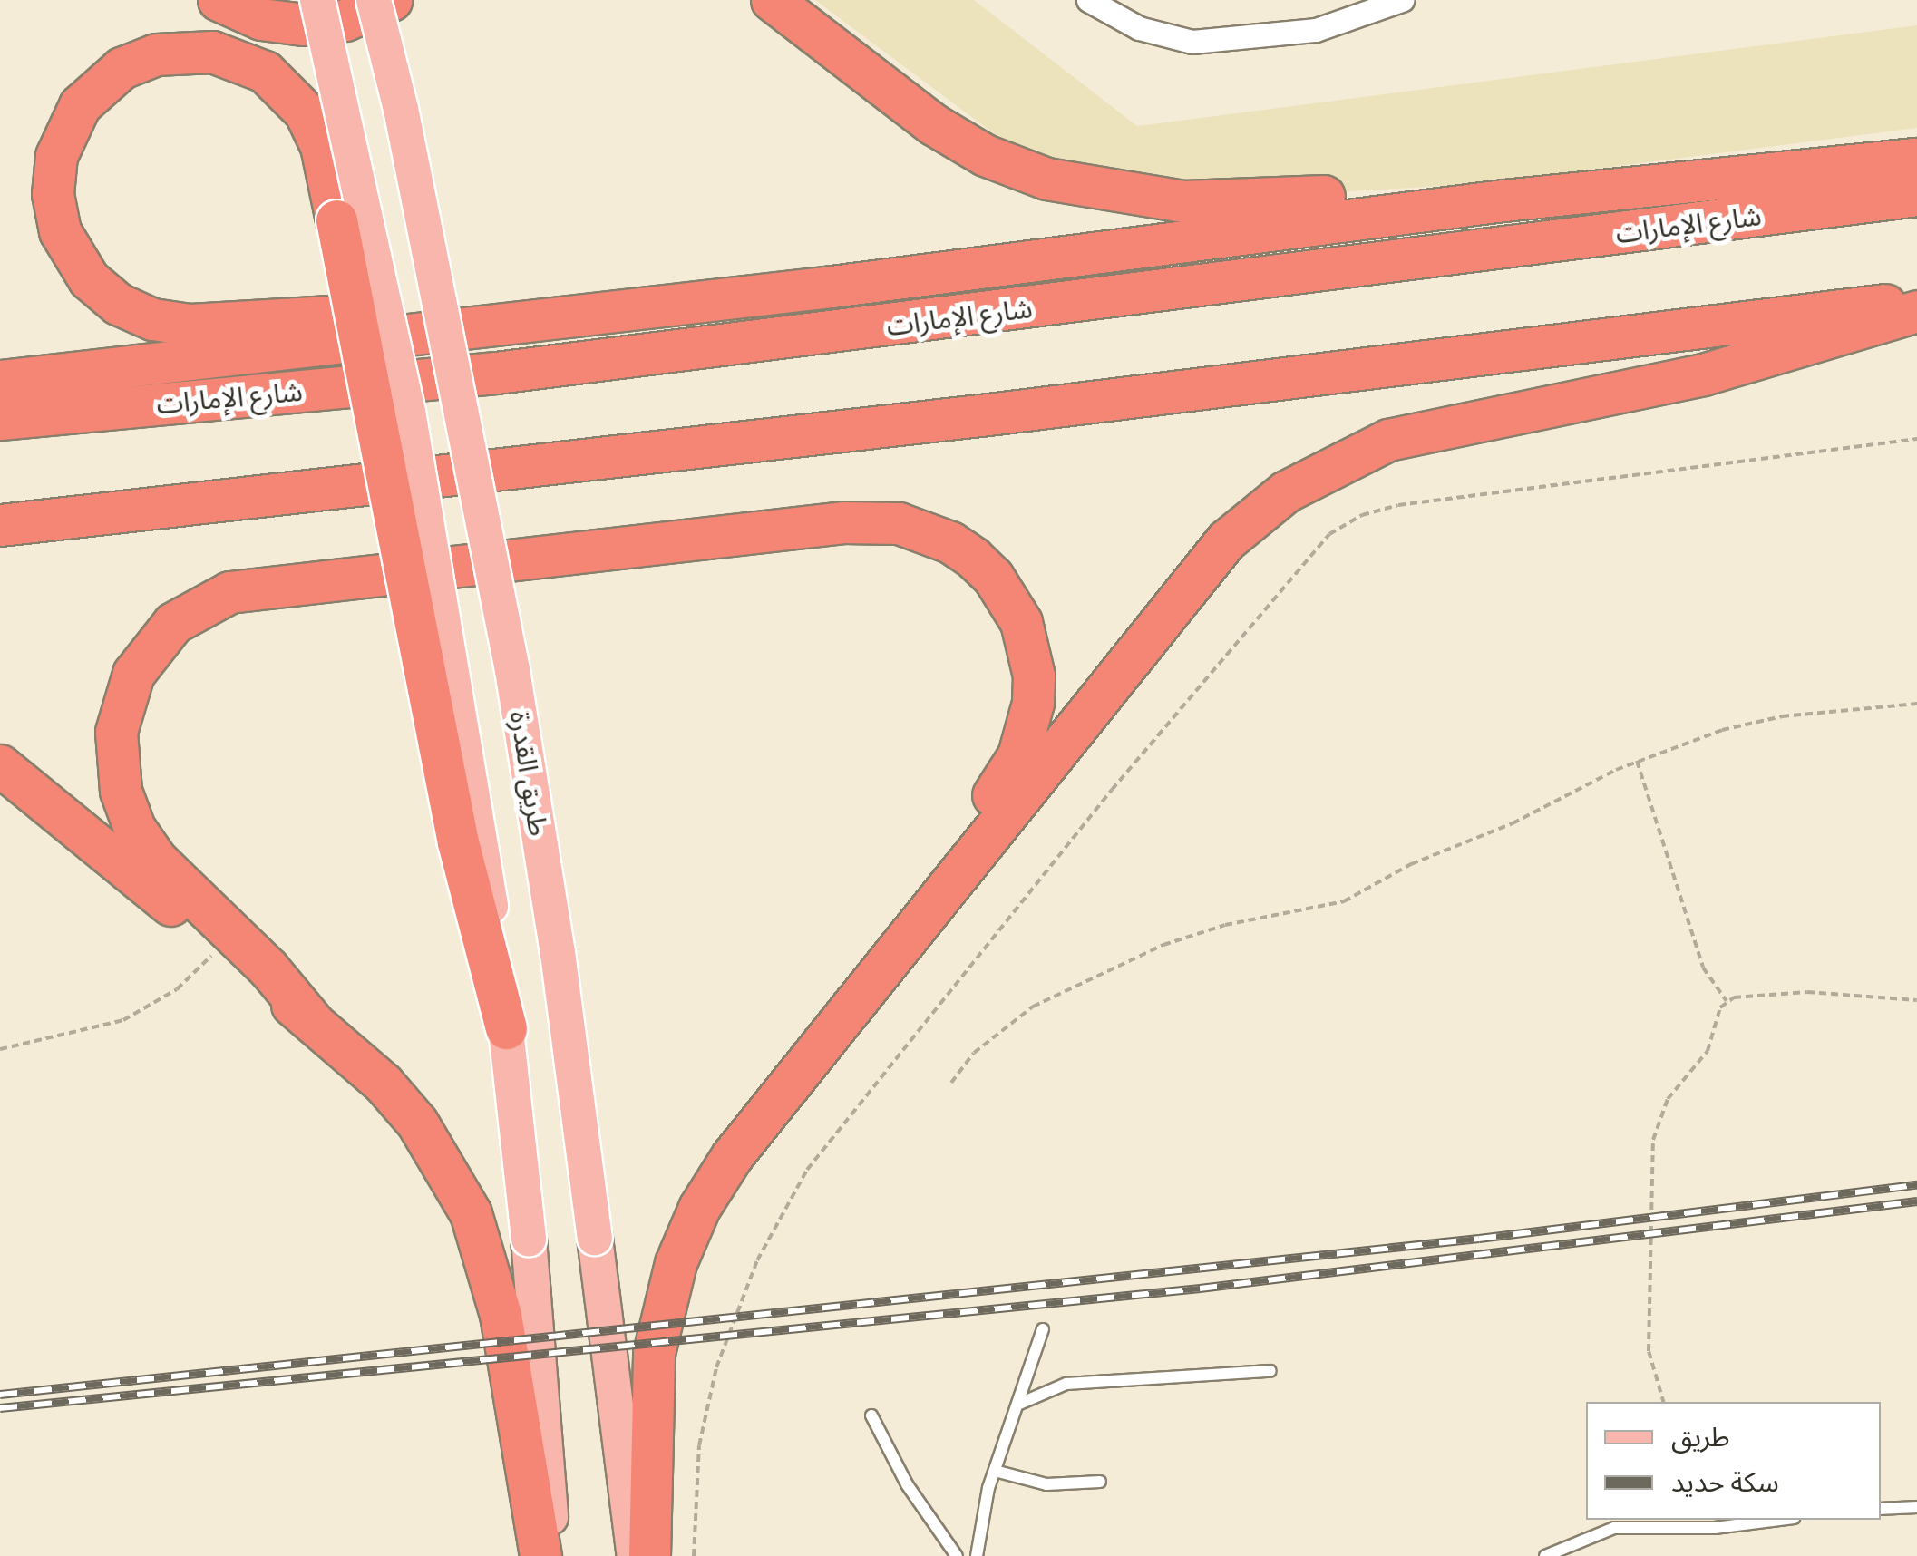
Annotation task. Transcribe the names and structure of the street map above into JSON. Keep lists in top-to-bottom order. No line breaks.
{"streets":{"highway":["شارع الإمارات"],"main road":["طريق القدرة"]},"legend":["طريق","سكة حديد"]}
